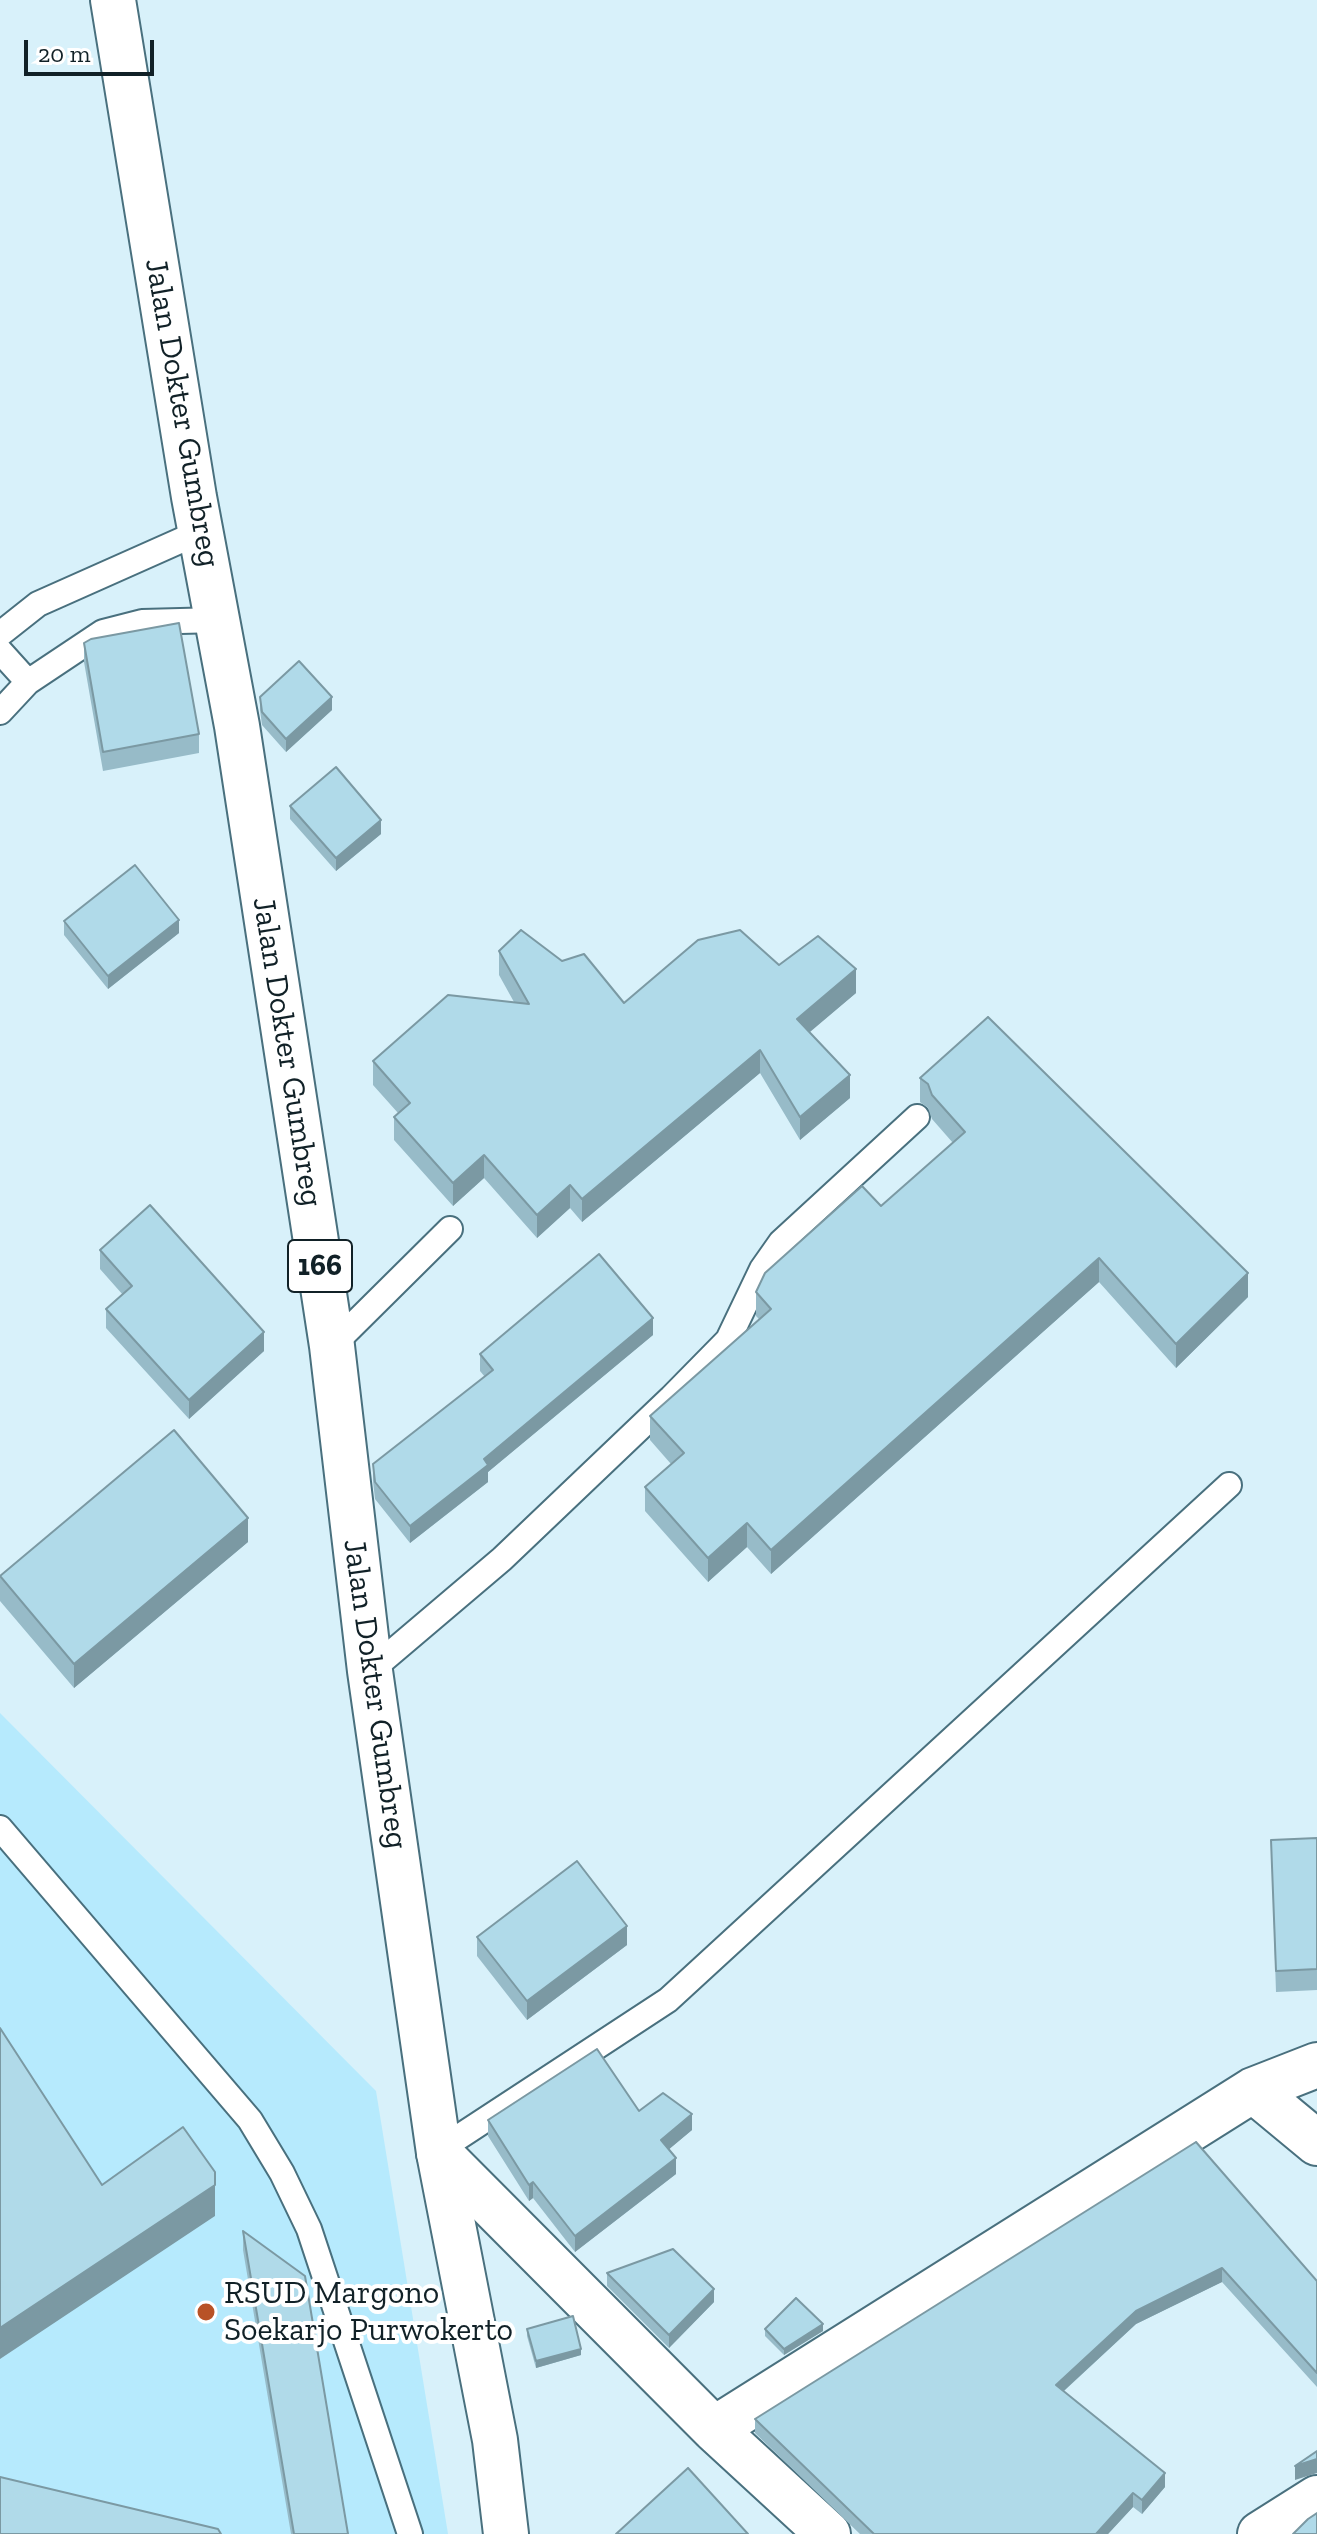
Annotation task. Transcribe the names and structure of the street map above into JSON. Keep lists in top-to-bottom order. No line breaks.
{"streets":{"main road":["Jalan Dokter Gumbreg","166"]},"places":["RSUD Margono Soekarjo Purwokerto"],"scale_bar":"20 m"}
